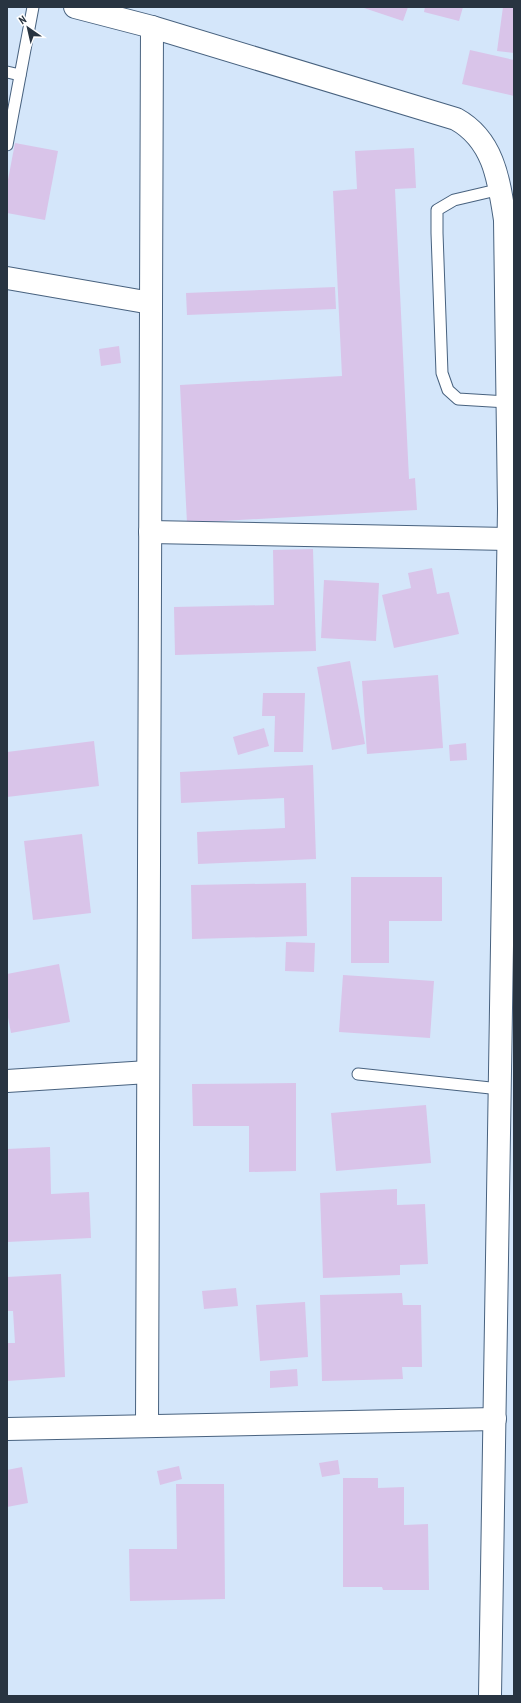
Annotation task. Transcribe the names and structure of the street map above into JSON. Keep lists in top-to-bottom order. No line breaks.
{"north":"top left"}
